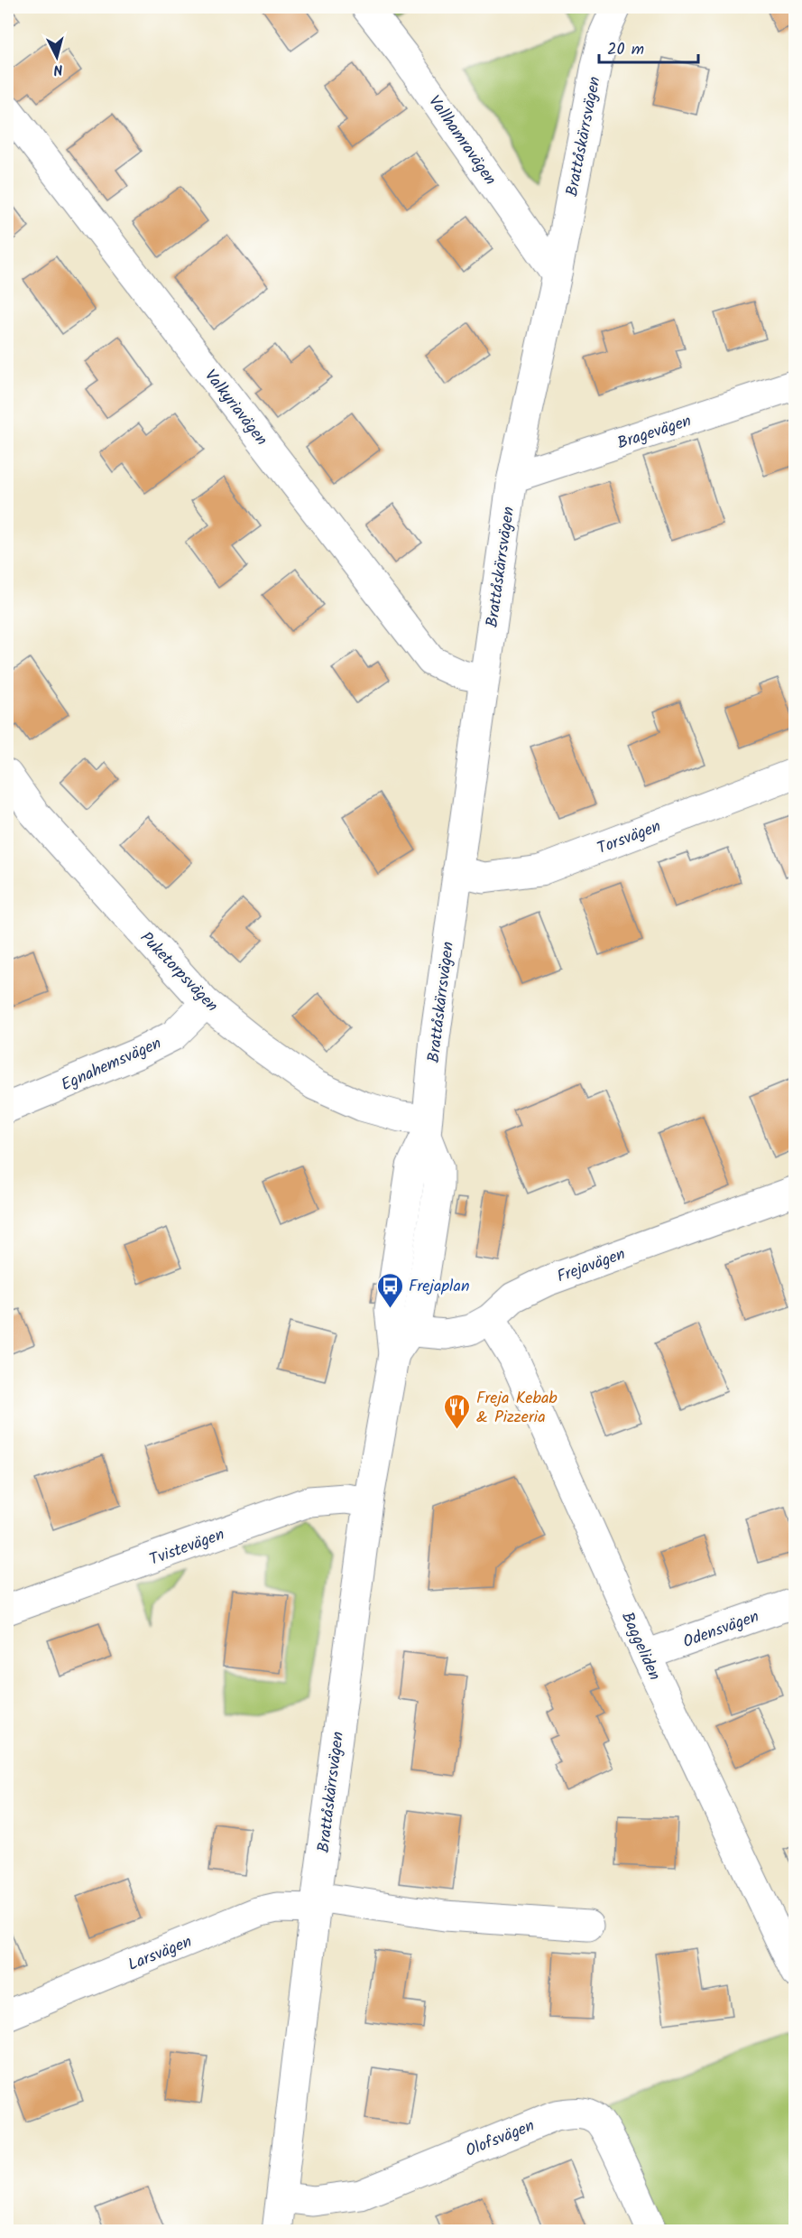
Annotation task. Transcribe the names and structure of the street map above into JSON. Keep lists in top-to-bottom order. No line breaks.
{"streets":{"street":["Brattåskärrsvägen","Vallhamravägen","Valkyriavägen","Bragevägen","Torsvägen","Puketorpsvägen","Egnahemsvägen","Frejavägen","Tvistevägen","Odensvägen","Baggeliden","Larsvägen","Olofsvägen"]},"crossings":[["Brattåskärrsvägen","Vallhamravägen"],["Brattåskärrsvägen","Valkyriavägen"],["Brattåskärrsvägen","Bragevägen"],["Brattåskärrsvägen","Torsvägen"],["Brattåskärrsvägen","Puketorpsvägen"],["Brattåskärrsvägen","Frejavägen"],["Brattåskärrsvägen","Tvistevägen"],["Brattåskärrsvägen","Larsvägen"],["Brattåskärrsvägen","Olofsvägen"],["Puketorpsvägen","Egnahemsvägen"],["Frejavägen","Baggeliden"],["Odensvägen","Baggeliden"]],"places":{"bus stop":["Frejaplan"],"restaurant":["Freja Kebab & Pizzeria"]},"scale_bar":"20 m","north":"bottom"}
